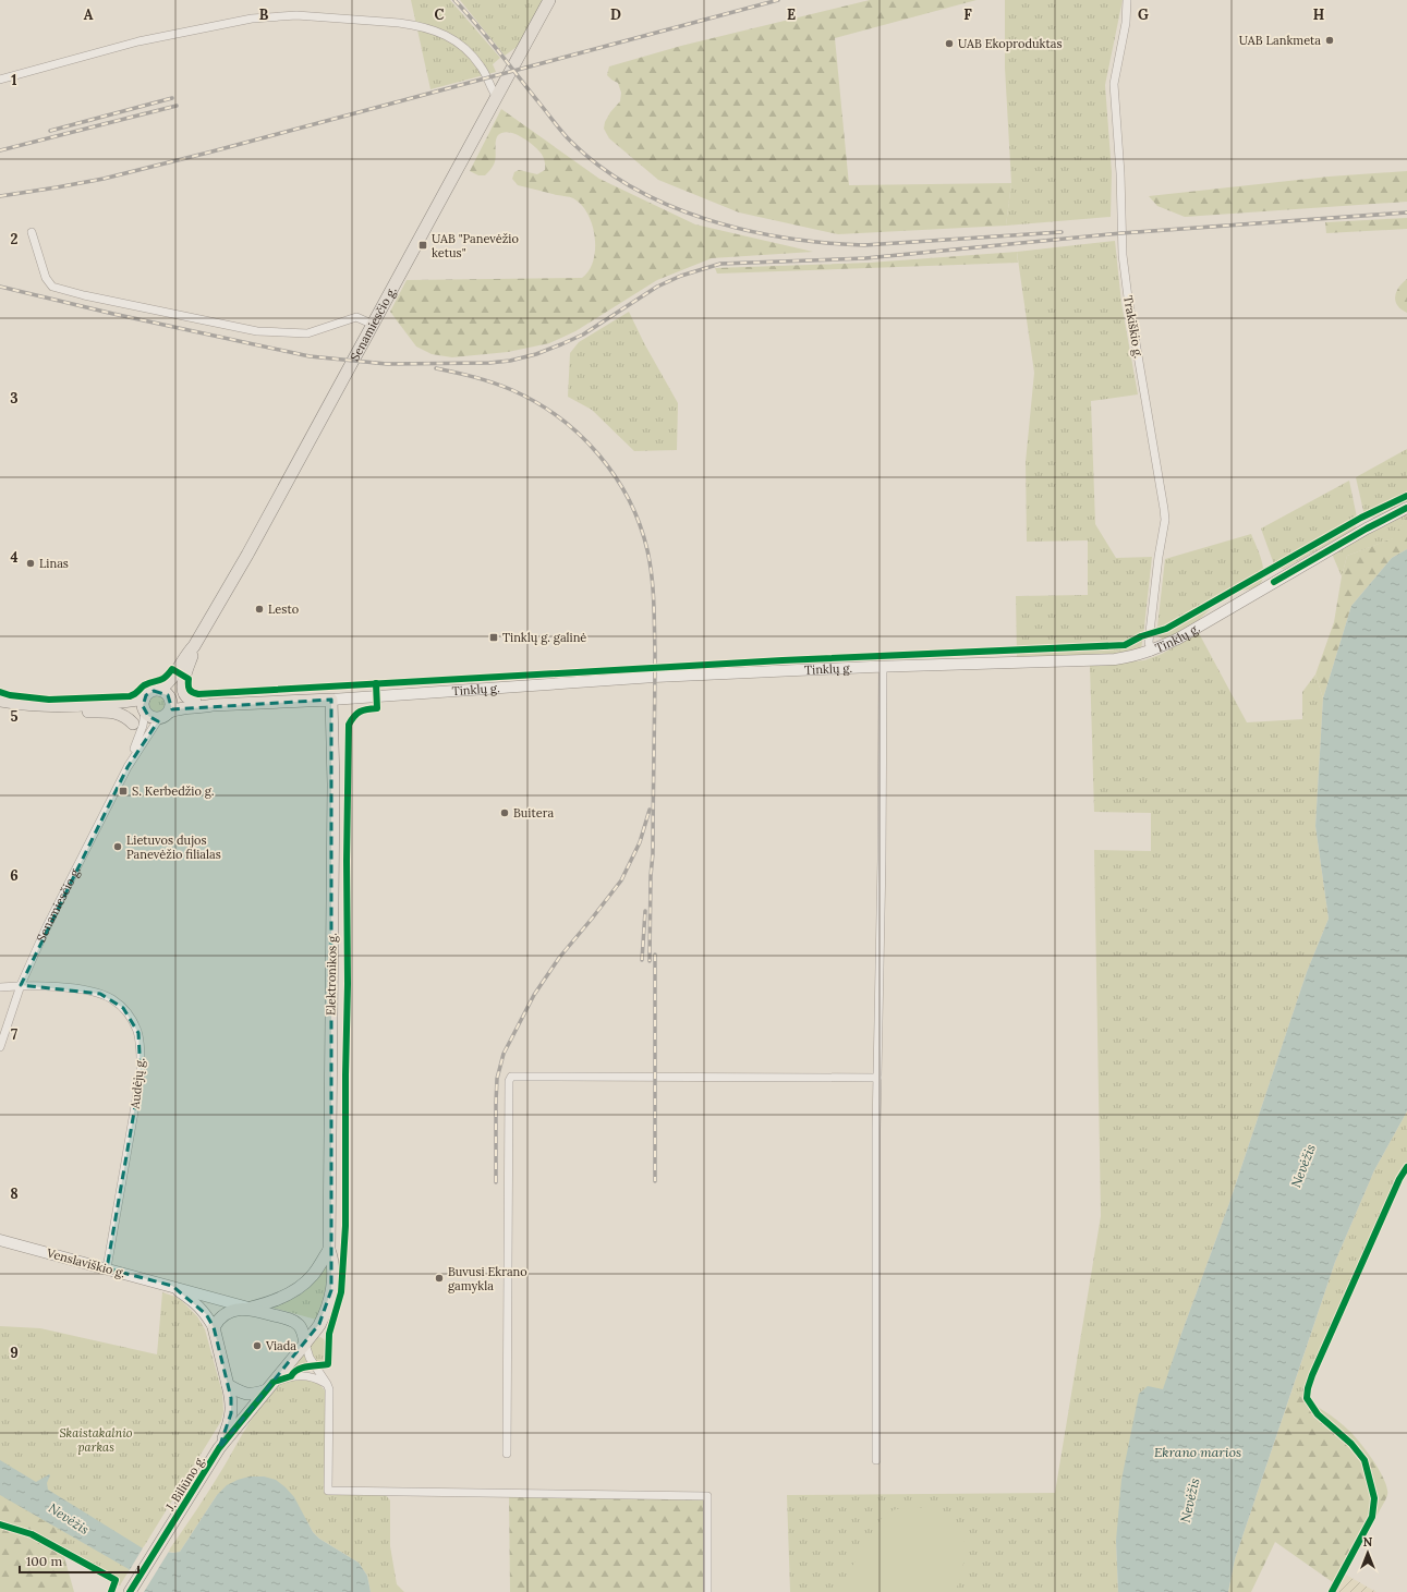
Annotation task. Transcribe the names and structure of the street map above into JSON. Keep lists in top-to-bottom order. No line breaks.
{"streets":{"main road":["Senamiesčio g.","Tinklų g.","Elektronikos g.","Venslaviškio g.","J. Biliūno g."],"street":["Trakiškio g.","Audėjų g."]},"crossings":[["Senamiesčio g.","Tinklų g."],["Senamiesčio g.","Audėjų g."],["Trakiškio g.","Tinklų g."],["Tinklų g.","Elektronikos g."],["Elektronikos g.","Venslaviškio g."],["Elektronikos g.","J. Biliūno g."],["Audėjų g.","Venslaviškio g."],["Venslaviškio g.","J. Biliūno g."]],"water":["Nevėžis","Ekrano marios"],"parks":["Skaistakalnio parkas"],"places":{"other":["UAB Lankmeta","UAB Ekoproduktas","Linas","Lesto","Buitera","Lietuvos dujos Panevėžio filialas","Buvusi Ekrano gamykla","Viada"],"transit":["UAB \"Panevėžio ketus\"","Tinklų g. galinė","S. Kerbedžio g."]},"scale_bar":"100 m","north":"top","grid":{"columns":["A","B","C","D","E","F","G","H"],"rows":["1","2","3","4","5","6","7","8","9"]}}
